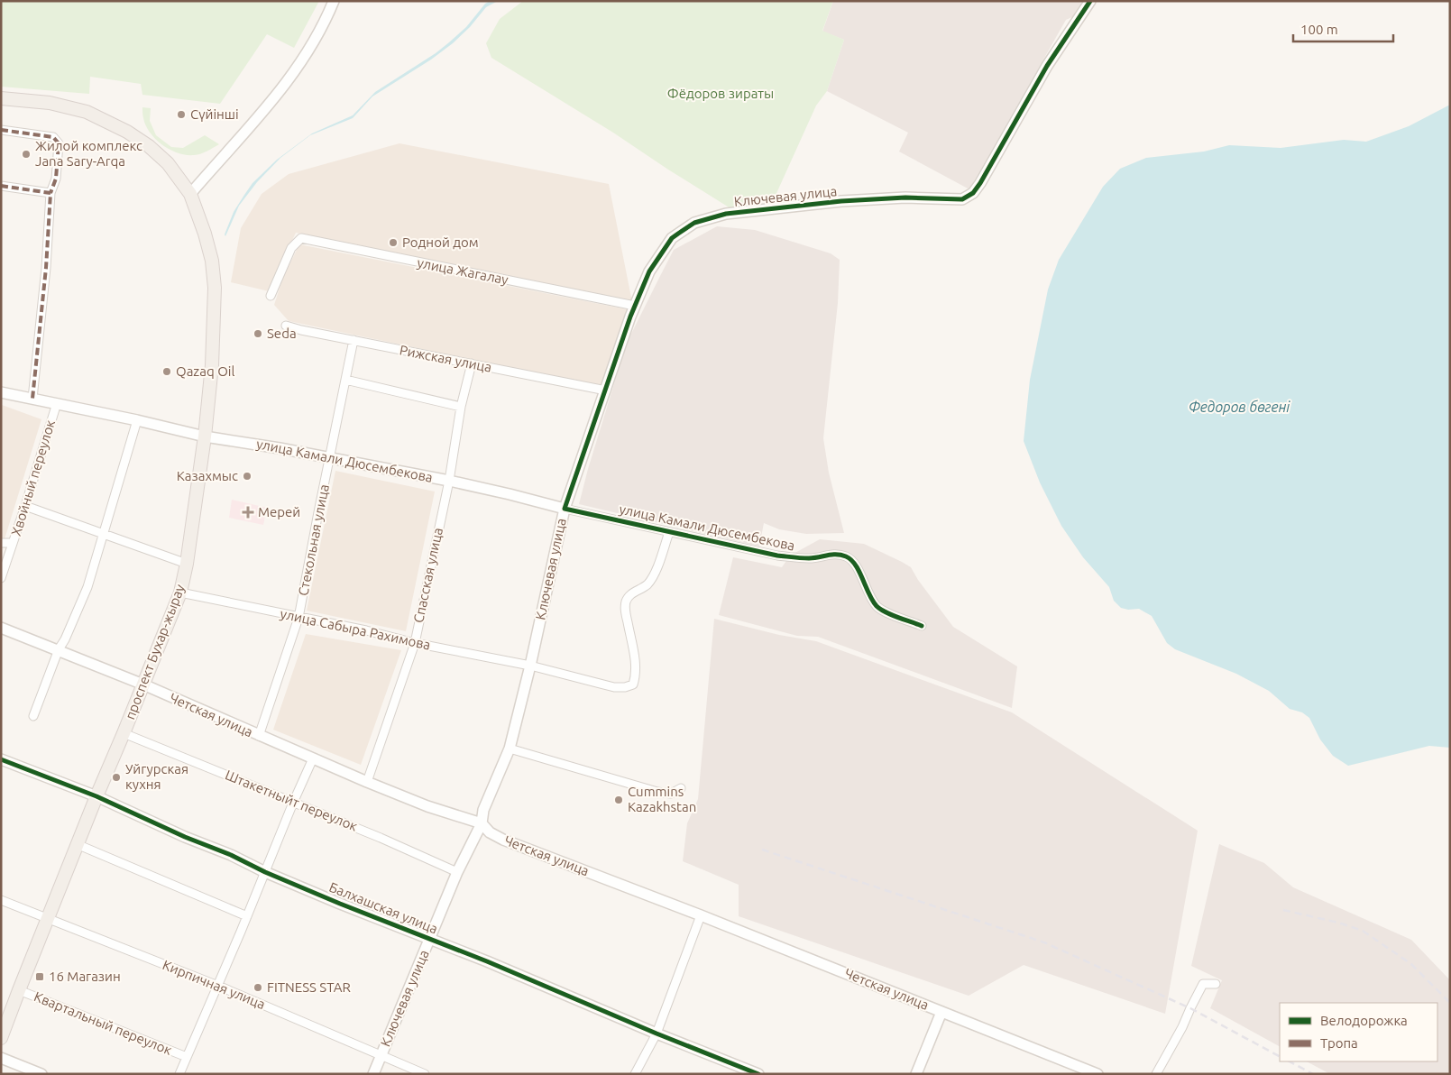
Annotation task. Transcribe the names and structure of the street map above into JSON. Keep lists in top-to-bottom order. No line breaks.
{"streets":{"main road":["проспект Бухар-жырау"],"street":["Ключевая улица","улица Жагалау","Рижская улица","улица Камали Дюсембекова","Хвойный переулок","Стекольная улица","Спасская улица","улица Сабыра Рахимова","Четская улица","Штакетныйт переулок","Балхашская улица","Кирпичная улица","Квартальный переулок"]},"crossings":[["Ключевая улица","улица Жагалау"],["Ключевая улица","Рижская улица"],["Ключевая улица","улица Камали Дюсембекова"],["Ключевая улица","улица Сабыра Рахимова"],["Ключевая улица","Четская улица"],["Ключевая улица","Штакетныйт переулок"],["Ключевая улица","Балхашская улица"],["Ключевая улица","Кирпичная улица"],["Рижская улица","Стекольная улица"],["Рижская улица","Спасская улица"],["улица Камали Дюсембекова","Хвойный переулок"],["улица Камали Дюсембекова","Стекольная улица"],["улица Камали Дюсембекова","Спасская улица"],["улица Камали Дюсембекова","улица Сабыра Рахимова"],["улица Камали Дюсембекова","проспект Бухар-жырау"],["Стекольная улица","улица Сабыра Рахимова"],["Стекольная улица","Четская улица"],["Спасская улица","улица Сабыра Рахимова"],["Спасская улица","Четская улица"],["улица Сабыра Рахимова","проспект Бухар-жырау"],["проспект Бухар-жырау","Четская улица"],["проспект Бухар-жырау","Штакетныйт переулок"],["проспект Бухар-жырау","Балхашская улица"],["проспект Бухар-жырау","Кирпичная улица"],["проспект Бухар-жырау","Квартальный переулок"]],"water":["Федоров бөгені"],"parks":["Фёдоров зираты"],"places":{"other":["Сүйінші","Жилой комплекс Jana Sary-Arqa","Родной дом","Seda","Qazaq Oil","Казахмыс","Уйгурская кухня","Cummins Kazakhstan","FITNESS STAR"],"health":["Мерей"],"transit":["16 Магазин"]},"legend":["Велодорожка","Тропа"],"scale_bar":"100 m"}
